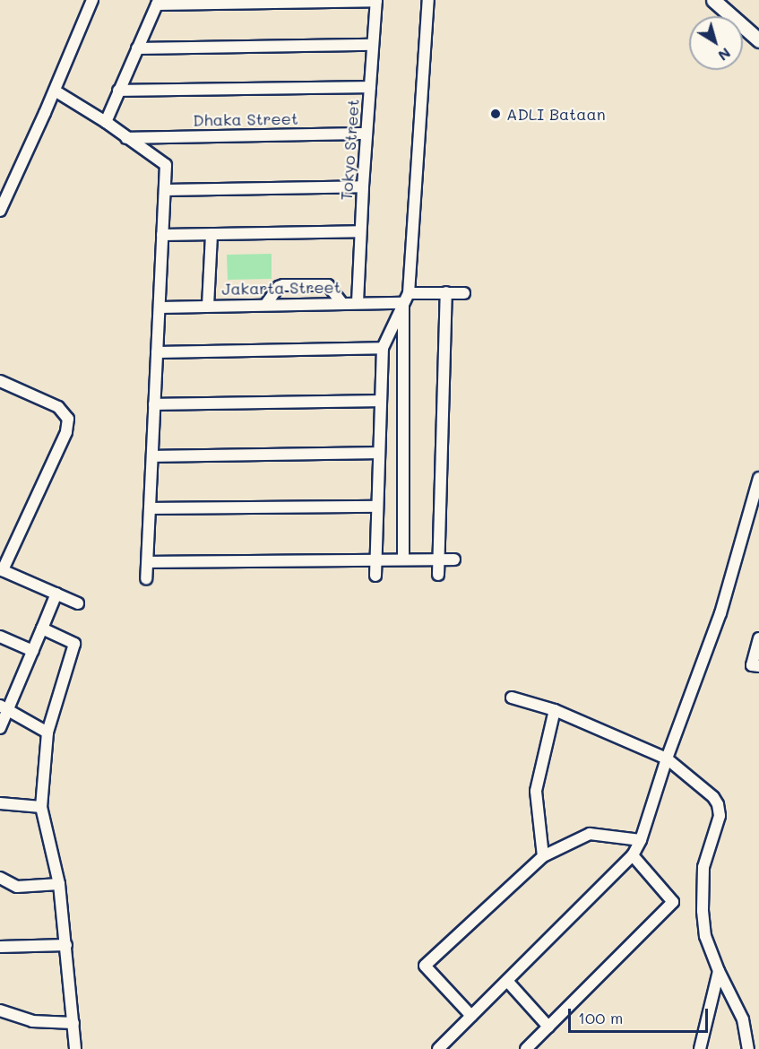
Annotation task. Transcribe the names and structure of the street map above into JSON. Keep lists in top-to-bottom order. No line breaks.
{"streets":{"street":["Dhaka Street","Tokyo Street","Jakarta Street"]},"crossings":[["Dhaka Street","Tokyo Street"],["Tokyo Street","Jakarta Street"]],"places":["ADLI Bataan"],"scale_bar":"100 m","north":"bottom right"}
